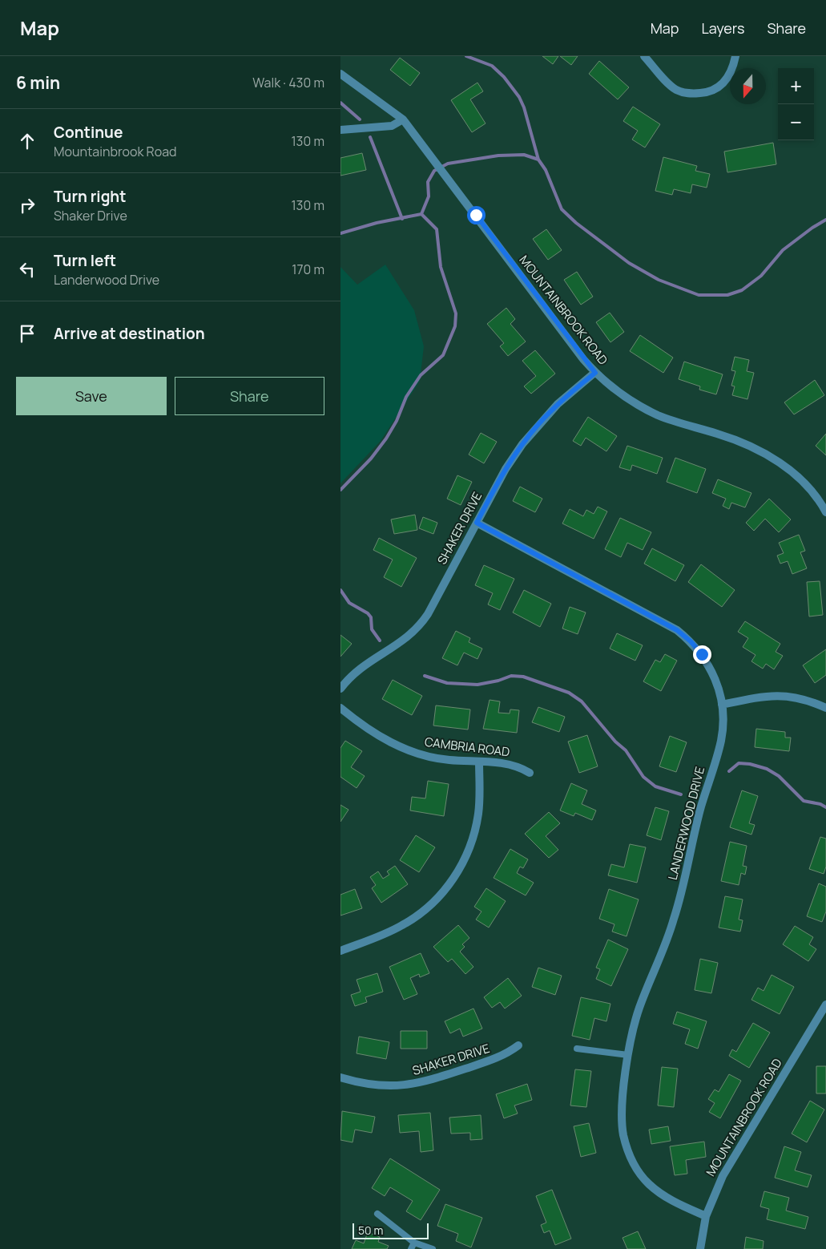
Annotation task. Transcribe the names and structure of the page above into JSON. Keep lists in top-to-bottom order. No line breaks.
{"streets":{"street":["MOUNTAINBROOK ROAD","SHAKER DRIVE","CAMBRIA ROAD","LANDERWOOD DRIVE"]},"crossings":[["MOUNTAINBROOK ROAD","SHAKER DRIVE"],["MOUNTAINBROOK ROAD","LANDERWOOD DRIVE"],["SHAKER DRIVE","LANDERWOOD DRIVE"]],"scale_bar":"50 m","north":"bottom","page":{"header":"Map","nav":["Map","Layers","Share"],"heading":["6 min","Walk · 430 m"],"map_buttons":["+","−"],"list":[["Continue","Mountainbrook Road","130 m"],["Turn right","Shaker Drive","130 m"],["Turn left","Landerwood Drive","170 m"],"Arrive at destination"],"buttons":["Save","Share"],"scale":"50 m"}}
